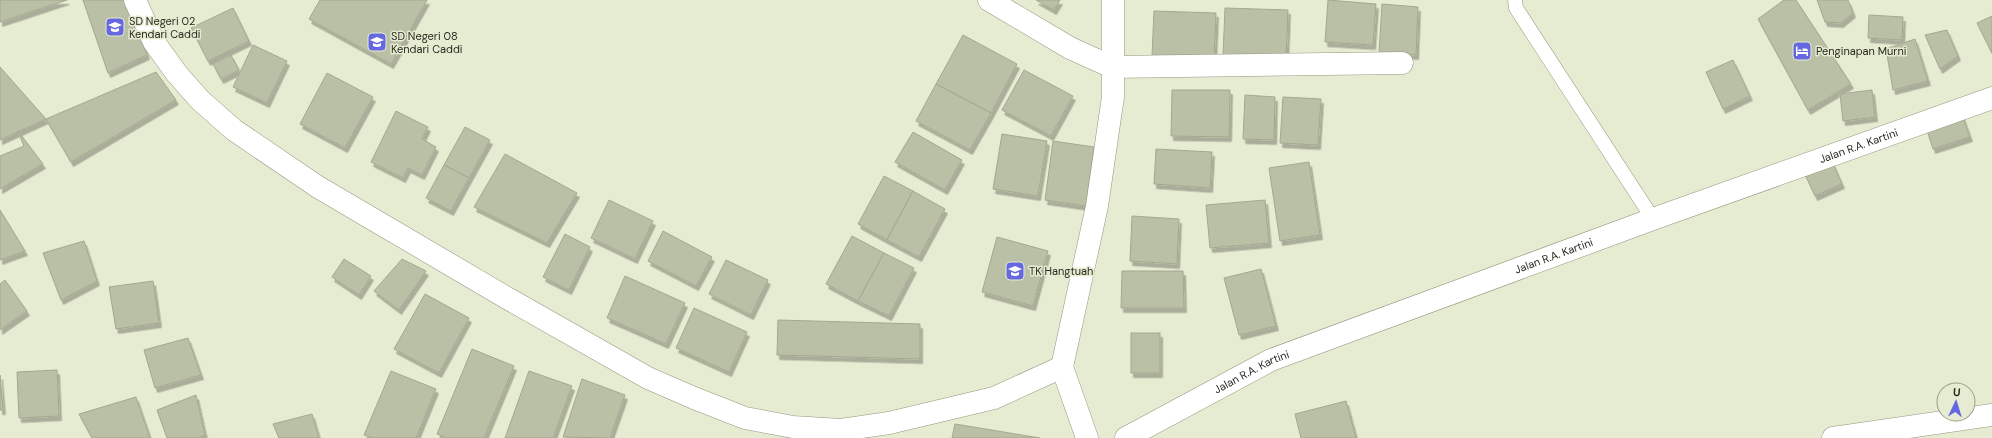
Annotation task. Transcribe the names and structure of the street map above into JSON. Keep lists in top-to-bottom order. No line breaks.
{"streets":{"street":["Jalan R.A. Kartini"]},"places":{"school or university":["SD Negeri 02 Kendari Caddi","SD Negeri 08 Kendari Caddi","TK Hangtuah"],"hotel":["Penginapan Murni"]},"north":"top"}
